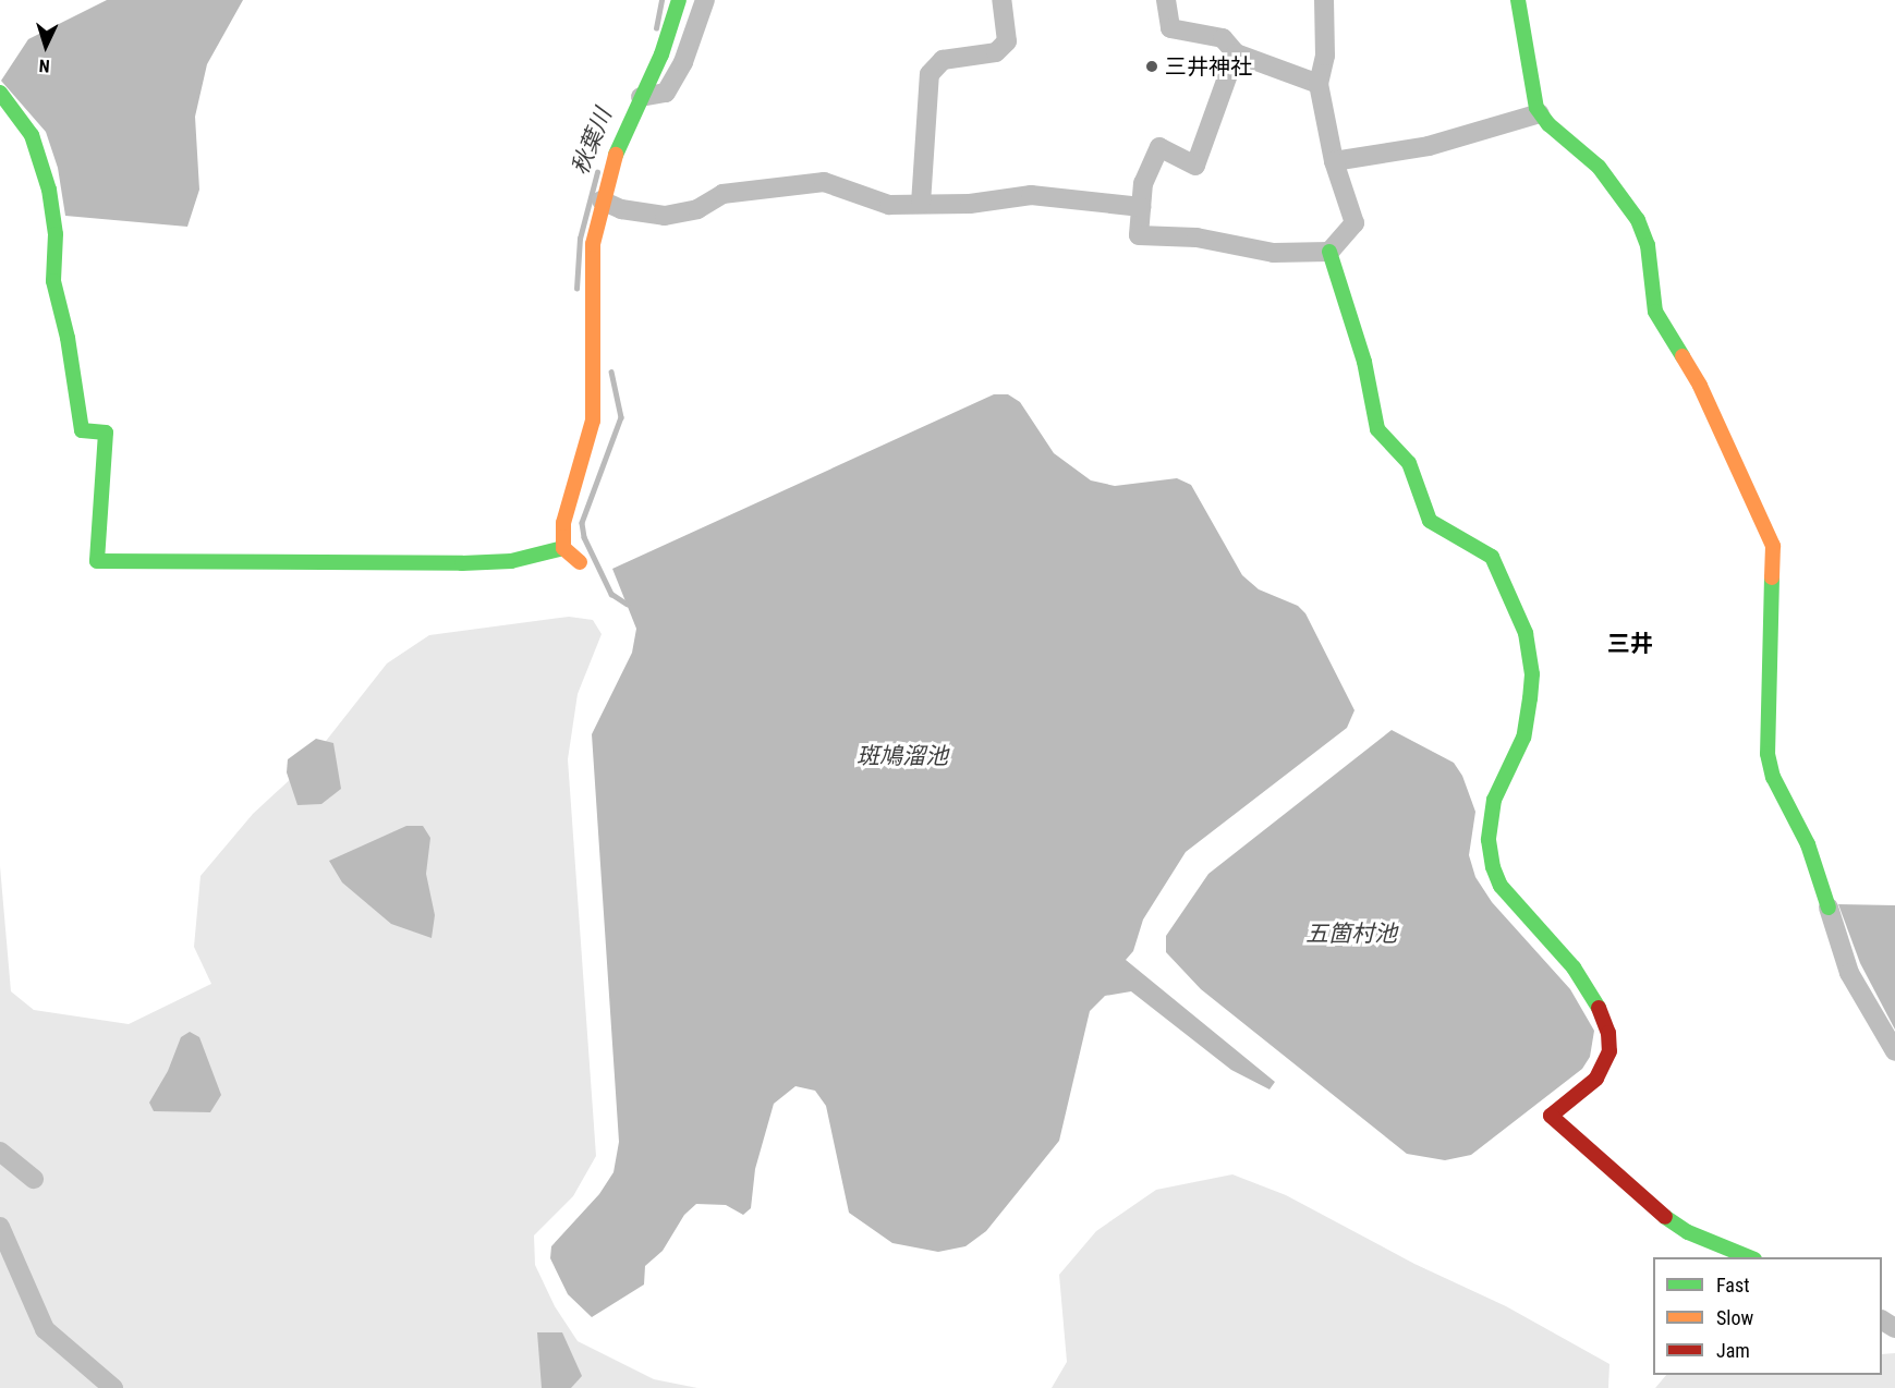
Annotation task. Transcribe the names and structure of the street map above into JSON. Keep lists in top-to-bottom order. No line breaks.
{"districts":["三井"],"water":["秋葉川","斑鳩溜池","五箇村池"],"places":["三井神社"],"legend":["Fast","Slow","Jam"],"north":"bottom"}
